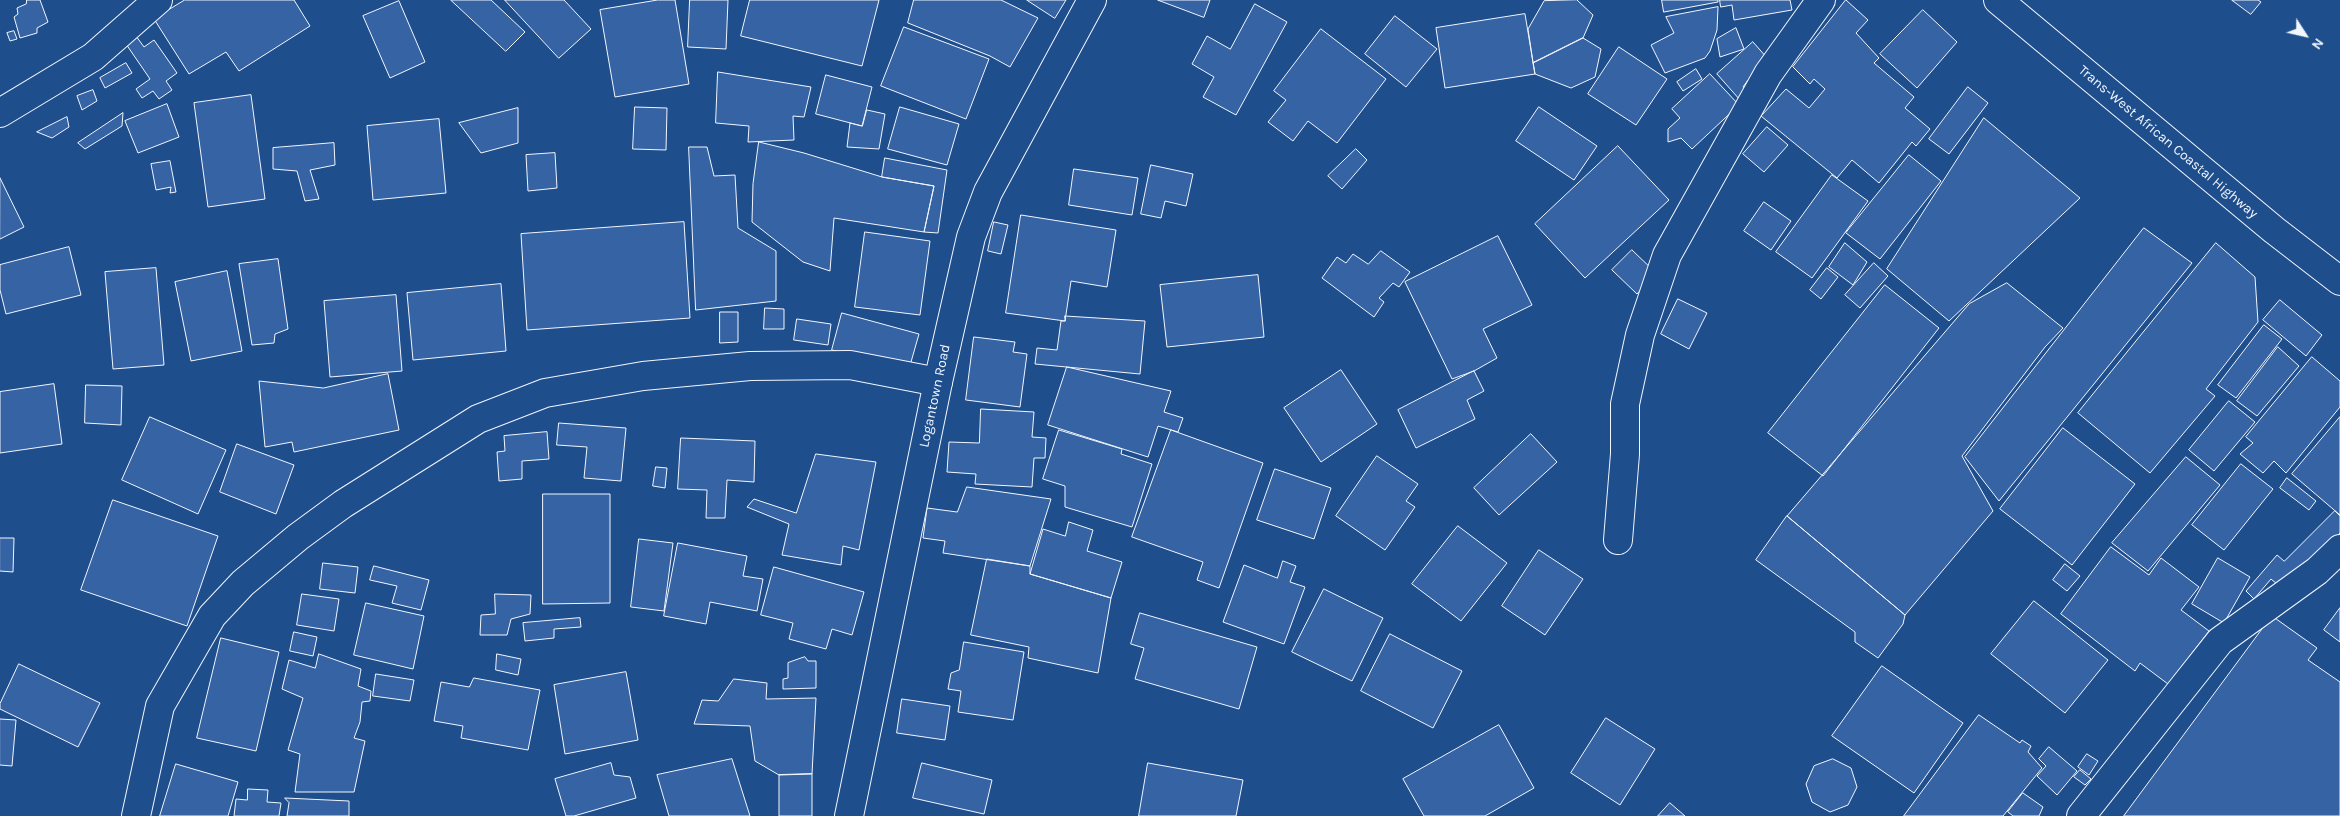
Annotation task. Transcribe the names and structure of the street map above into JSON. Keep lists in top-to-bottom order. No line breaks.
{"streets":{"main road":["Trans-West African Coastal Highway","Logantown Road"]},"north":"bottom right"}
